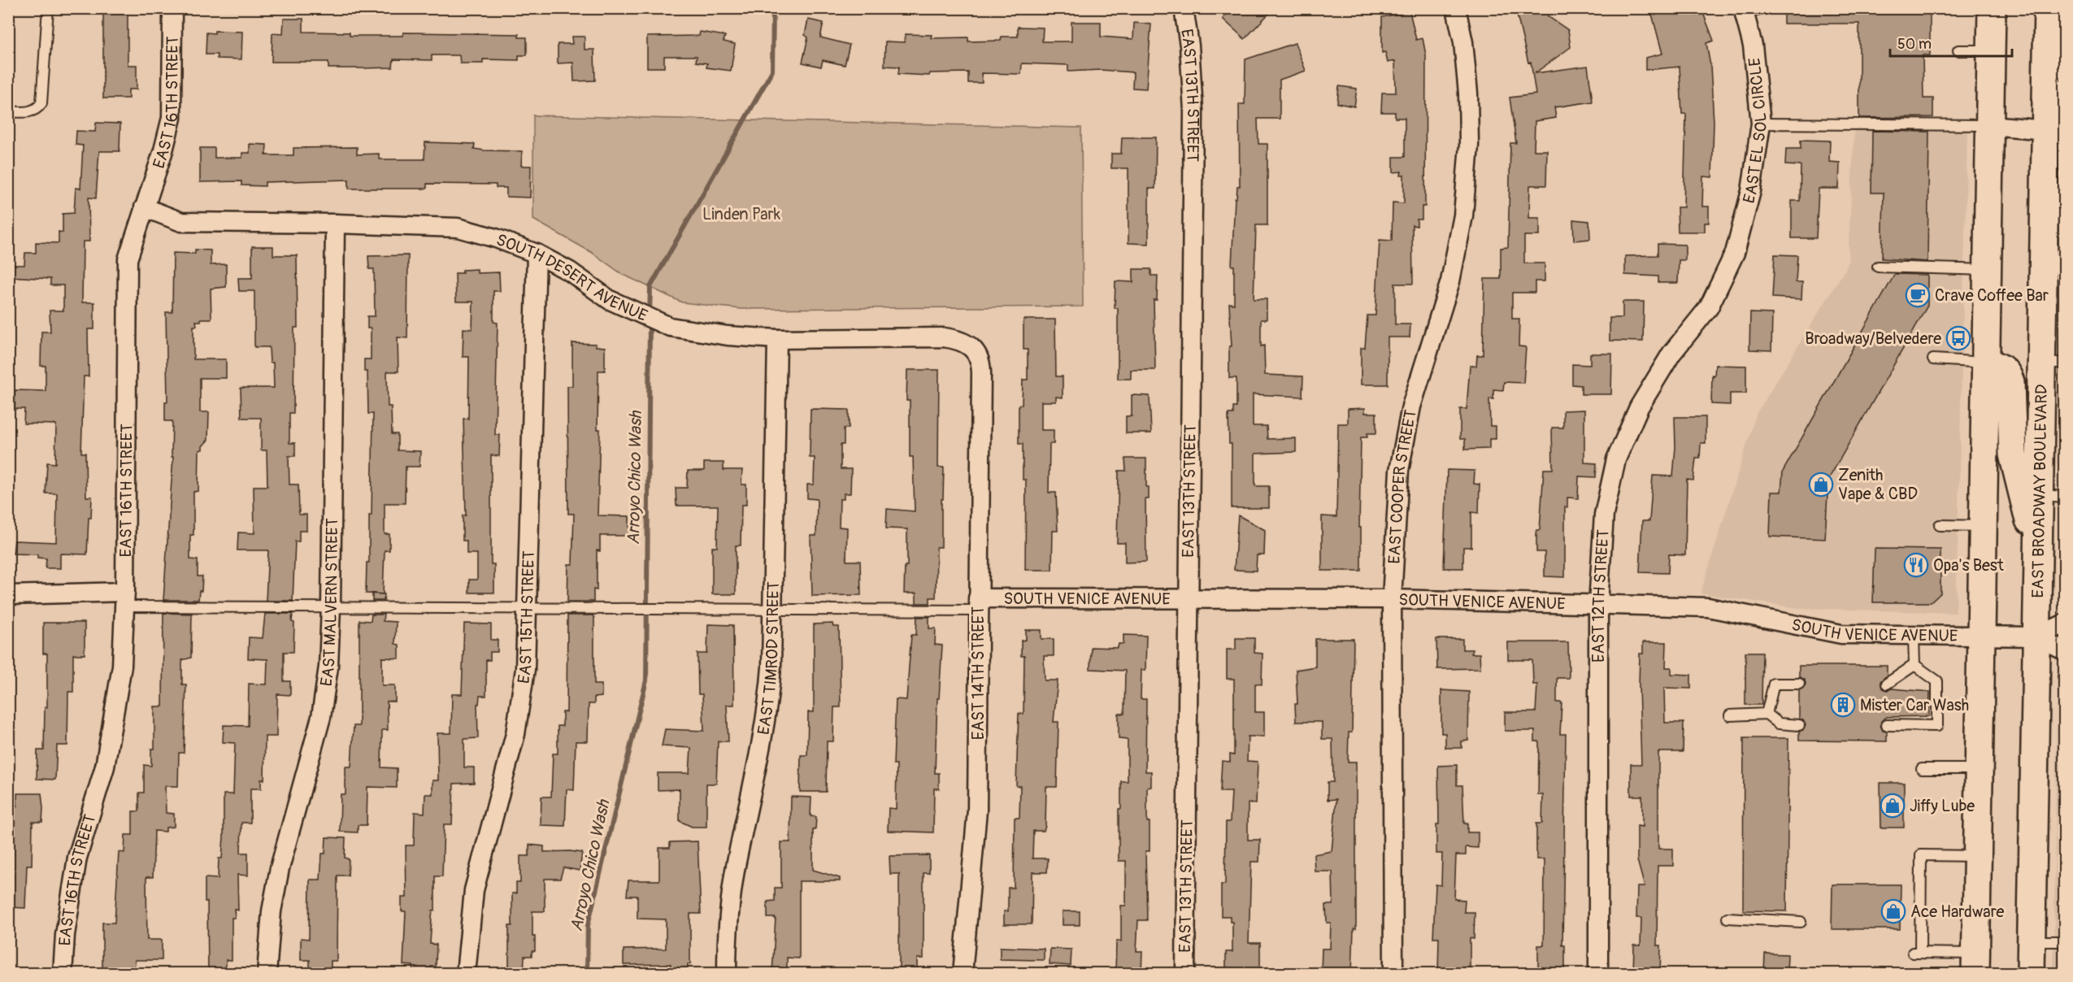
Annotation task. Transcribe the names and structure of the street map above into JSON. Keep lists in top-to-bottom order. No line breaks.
{"streets":{"main road":["EAST BROADWAY BOULEVARD"],"street":["EAST 13TH STREET","EAST 16TH STREET","EAST EL SOL CIRCLE","SOUTH DESERT AVENUE","EAST COOPER STREET","EAST 12TH STREET","SOUTH VENICE AVENUE","EAST MALVERN STREET","EAST 15TH STREET","EAST TIMROD STREET","EAST 14TH STREET"]},"crossings":[["EAST 13TH STREET","SOUTH VENICE AVENUE"],["EAST 16TH STREET","SOUTH DESERT AVENUE"],["EAST EL SOL CIRCLE","EAST 12TH STREET"],["SOUTH DESERT AVENUE","EAST MALVERN STREET"],["SOUTH DESERT AVENUE","EAST 15TH STREET"],["SOUTH DESERT AVENUE","EAST TIMROD STREET"],["SOUTH DESERT AVENUE","EAST 14TH STREET"],["EAST COOPER STREET","SOUTH VENICE AVENUE"],["EAST BROADWAY BOULEVARD","SOUTH VENICE AVENUE"],["EAST 12TH STREET","SOUTH VENICE AVENUE"],["SOUTH VENICE AVENUE","EAST 14TH STREET"]],"water":["Arroyo Chico Wash"],"parks":["Linden Park"],"places":{"cafe":["Crave Coffee Bar"],"bus stop":["Broadway/Belvedere"],"shop":["Zenith Vape & CBD","Jiffy Lube","Ace Hardware"],"restaurant":["Opa's Best"],"building":["Mister Car Wash"]},"scale_bar":"50 m"}
